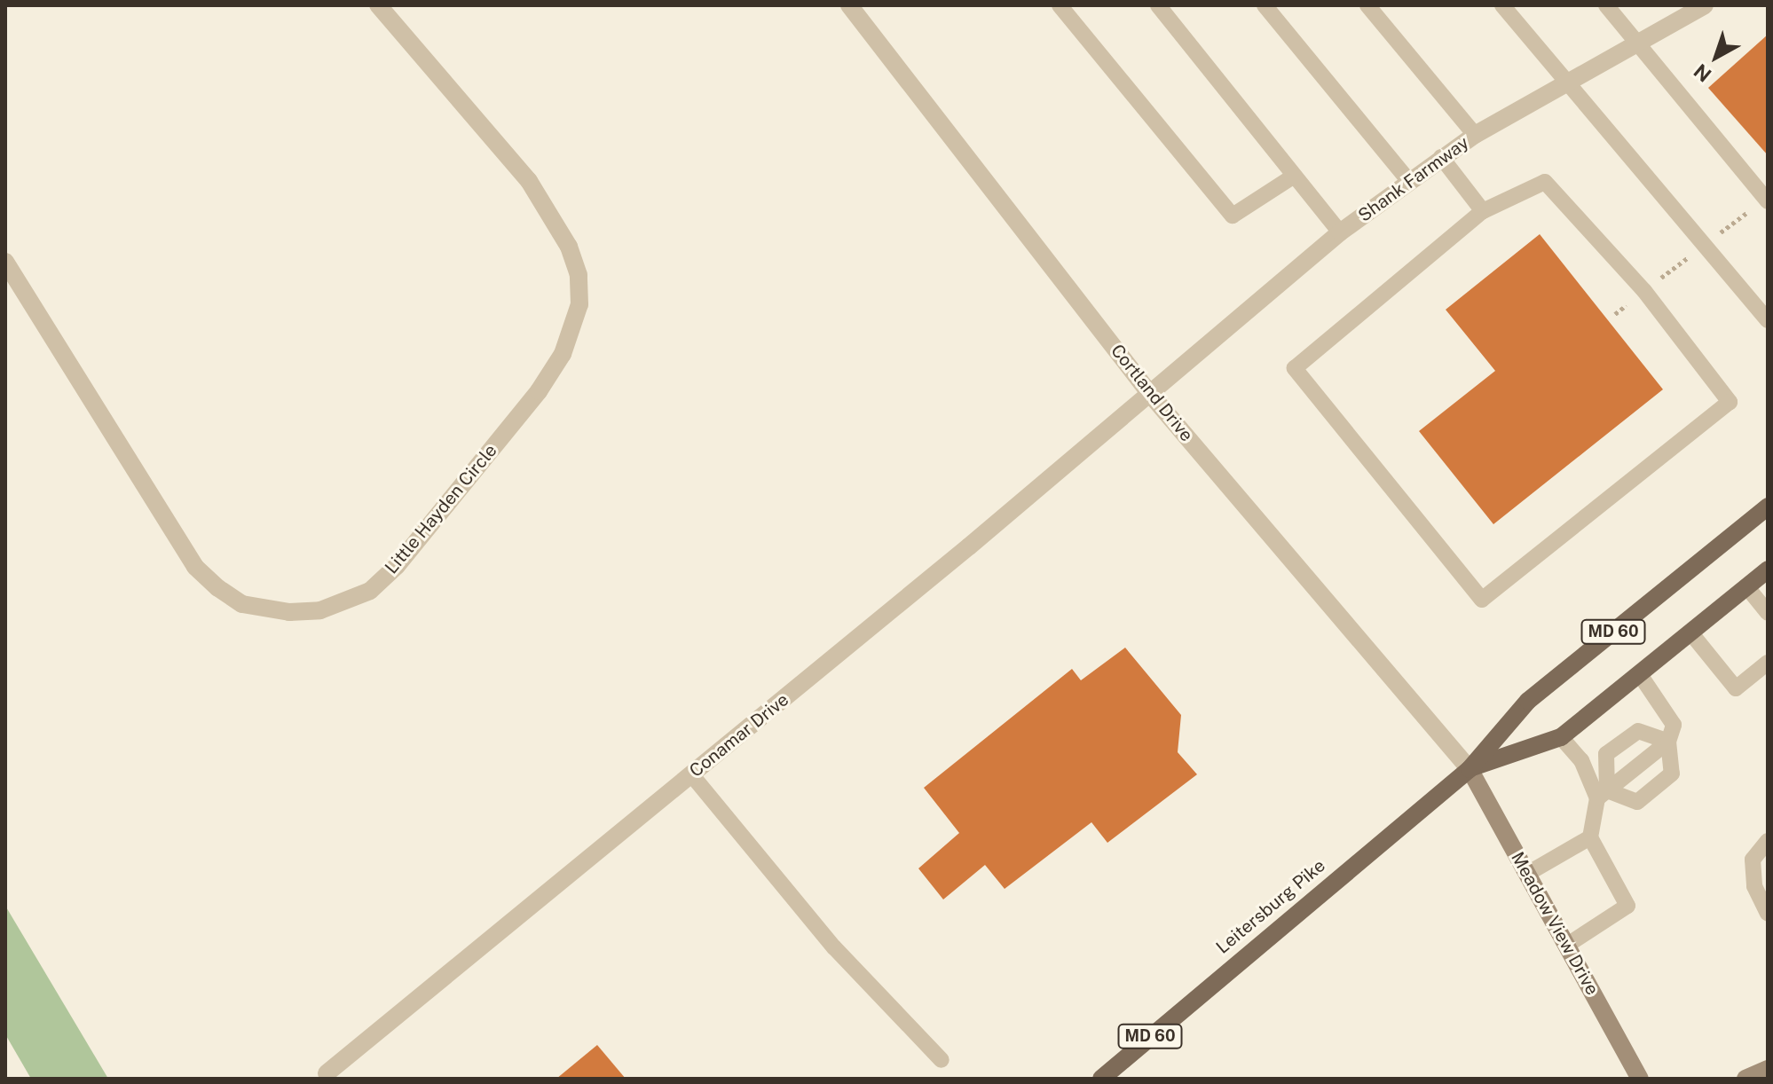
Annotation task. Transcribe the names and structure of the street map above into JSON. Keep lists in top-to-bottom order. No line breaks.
{"streets":{"main road":["MD 60","Leitersburg Pike"],"street":["Shank Farmway","Cortland Drive","Little Hayden Circle","Conamar Drive","Meadow View Drive"]},"crossings":[["Shank Farmway","Cortland Drive"],["Shank Farmway","Conamar Drive"],["Cortland Drive","Conamar Drive"],["Cortland Drive","Leitersburg Pike"],["Cortland Drive","Meadow View Drive"],["Leitersburg Pike","Meadow View Drive"]],"north":"bottom left"}
